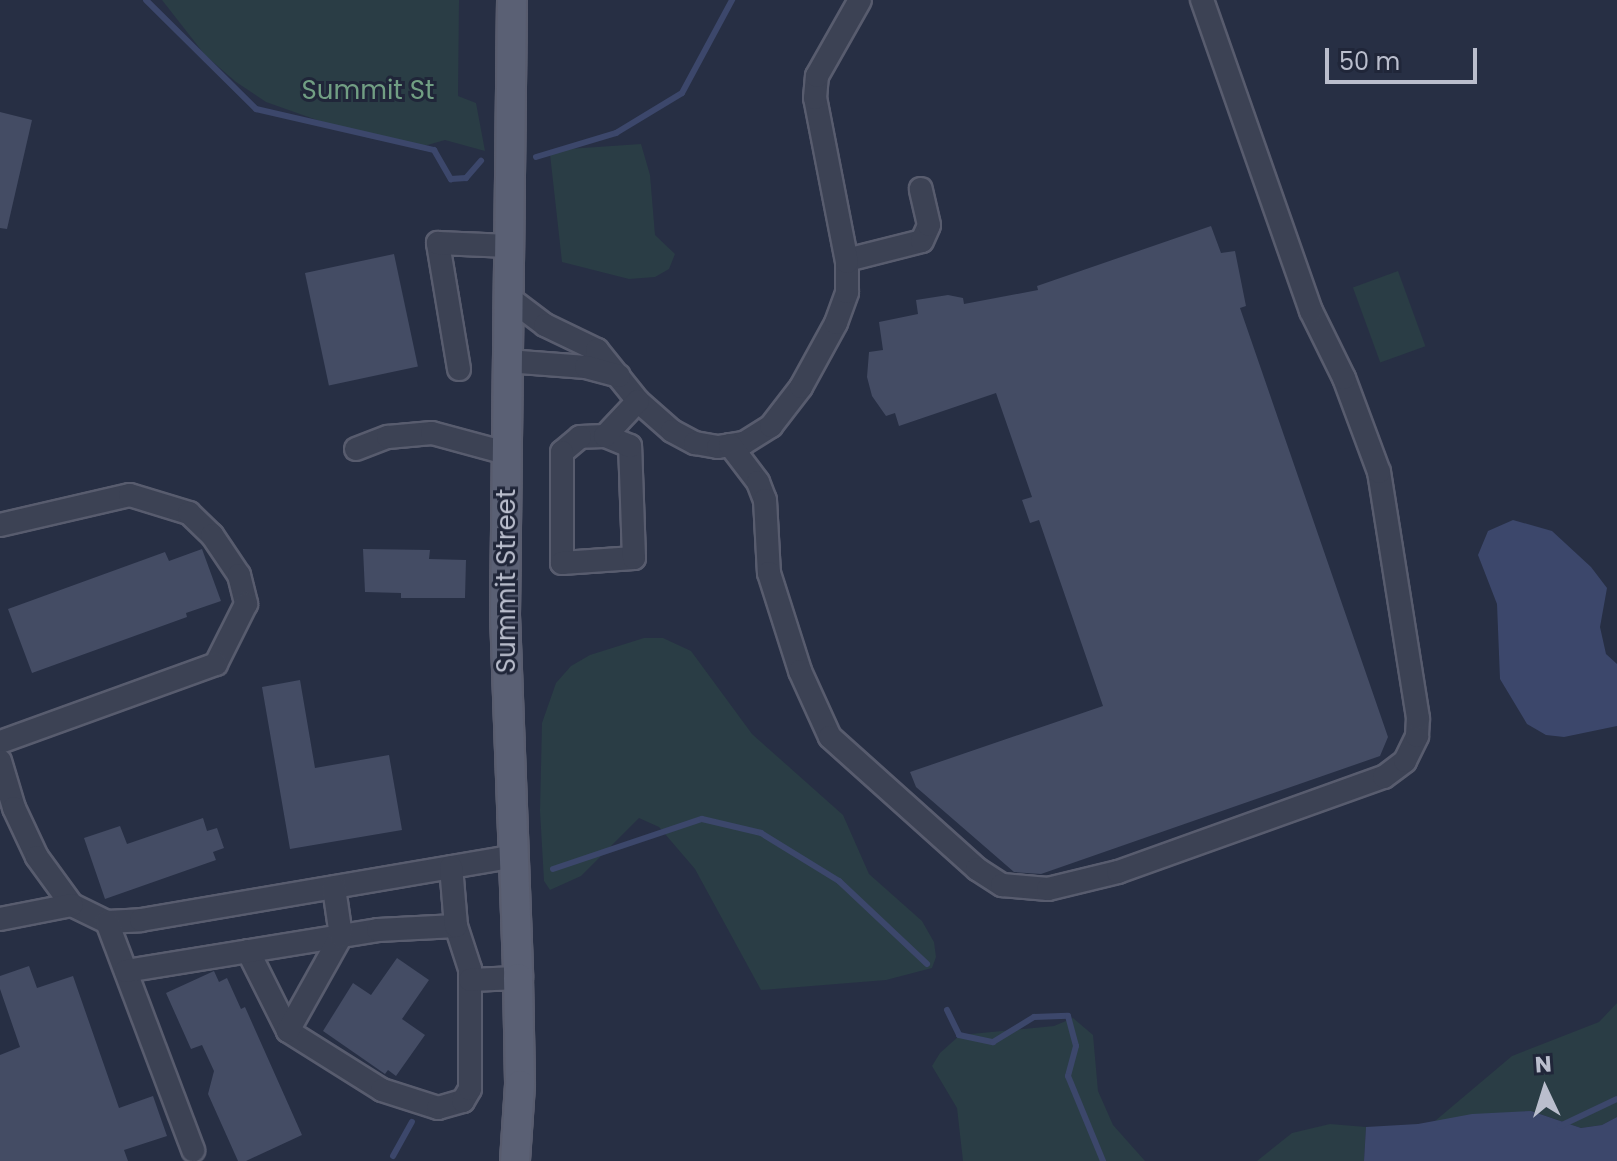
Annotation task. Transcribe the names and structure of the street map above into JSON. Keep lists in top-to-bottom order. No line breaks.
{"streets":{"main road":["Summit Street"]},"parks":["Summit St"],"scale_bar":"50 m","north":"top"}
